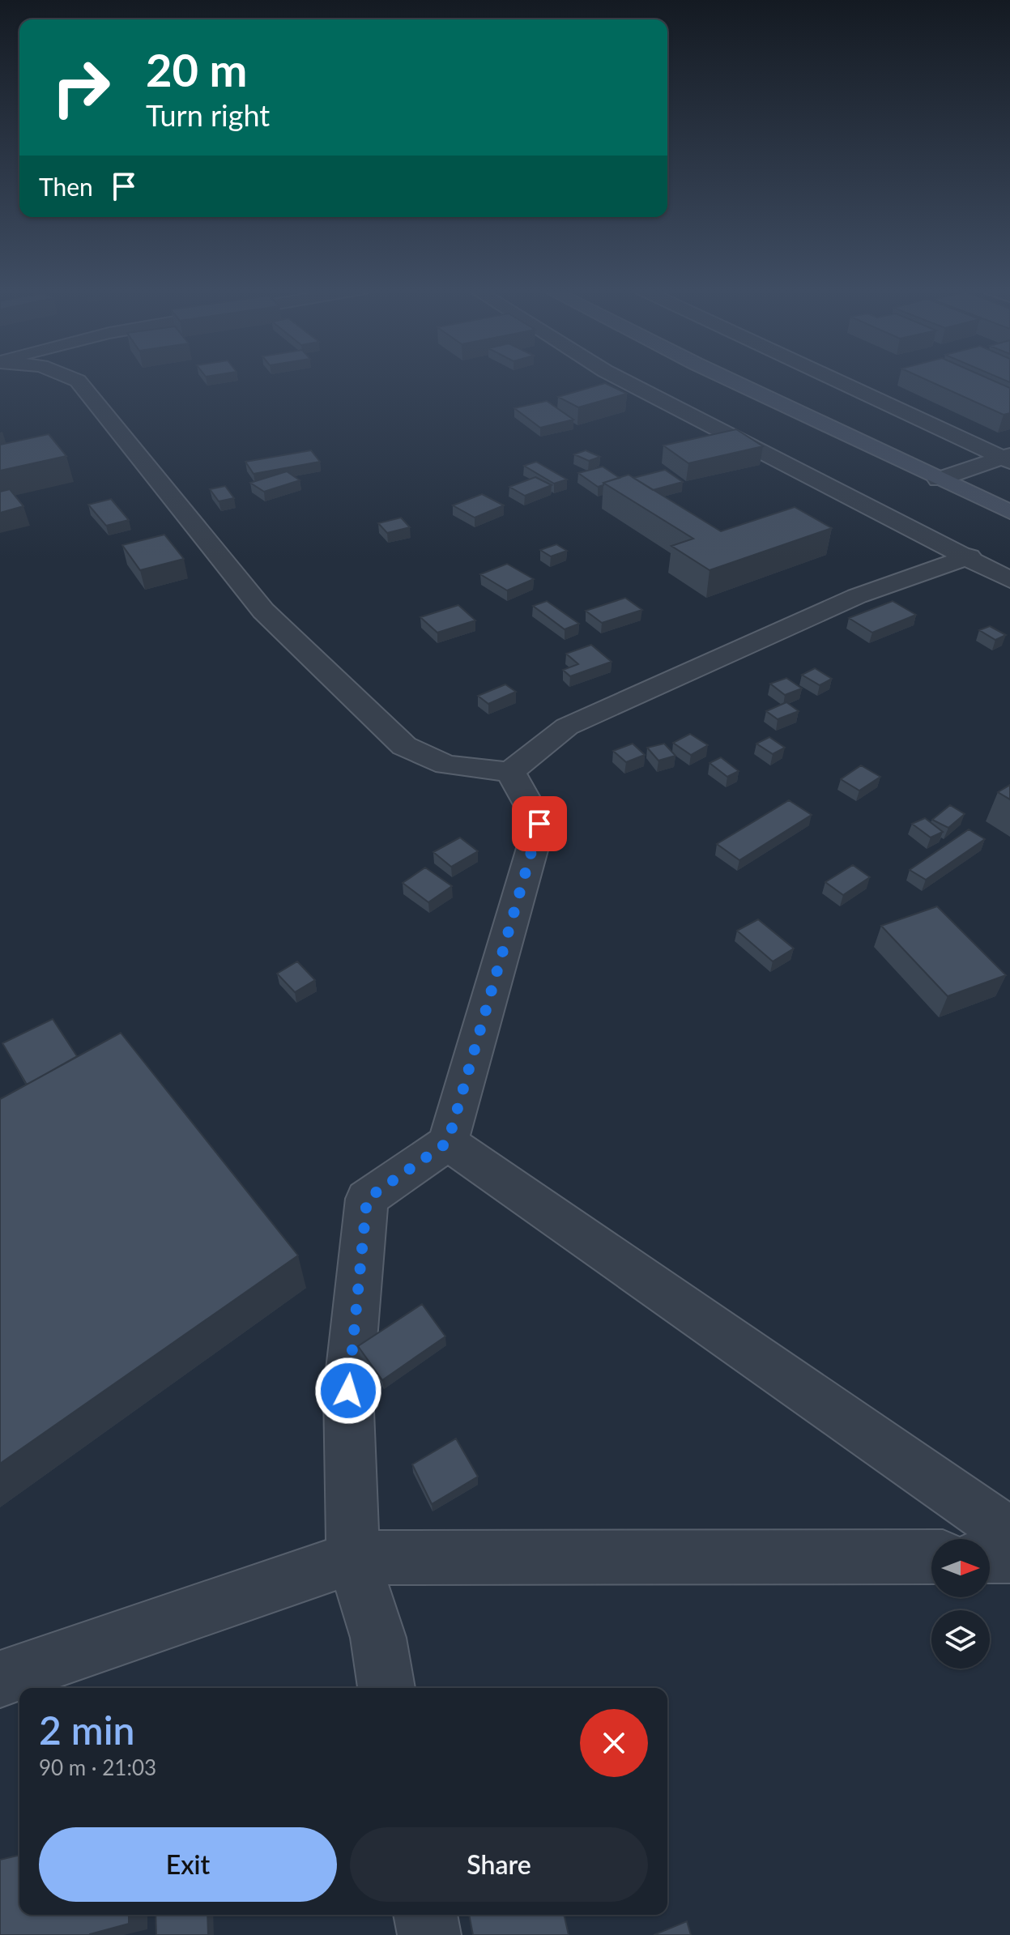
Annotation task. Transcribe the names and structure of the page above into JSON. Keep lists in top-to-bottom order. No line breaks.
{"north":"right","page":{"turn":["20 m","Turn right"],"then":"Then","heading":["2 min","90 m · 21:03"],"buttons":["Exit","Share"]}}
